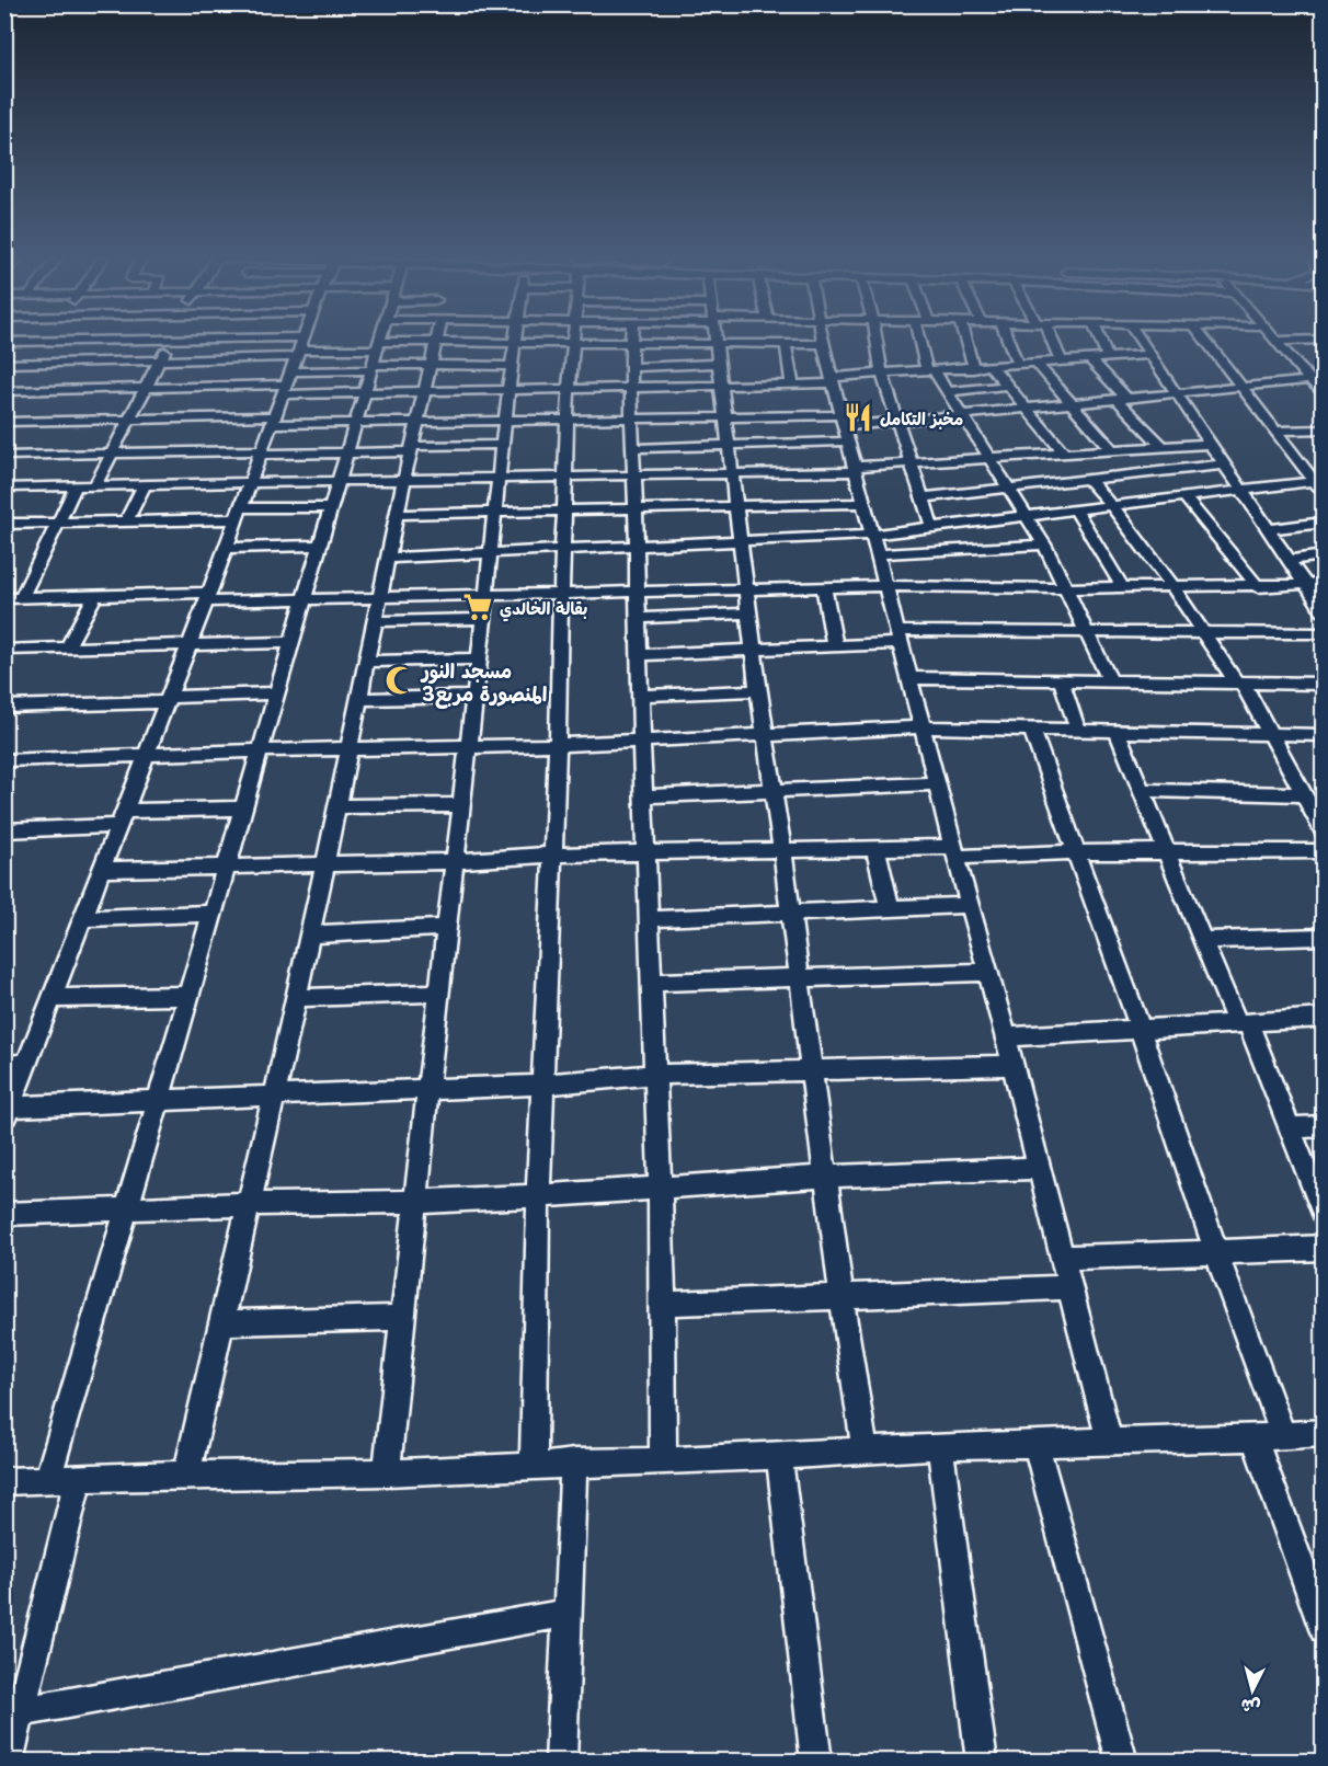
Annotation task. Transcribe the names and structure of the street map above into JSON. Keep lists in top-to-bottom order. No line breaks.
{"places":{"restaurant":["مخبز التكامل"],"supermarket":["بقالة الخالدي"],"mosque":["مسجد النور المنصورة مربع3"]},"north":"bottom"}
